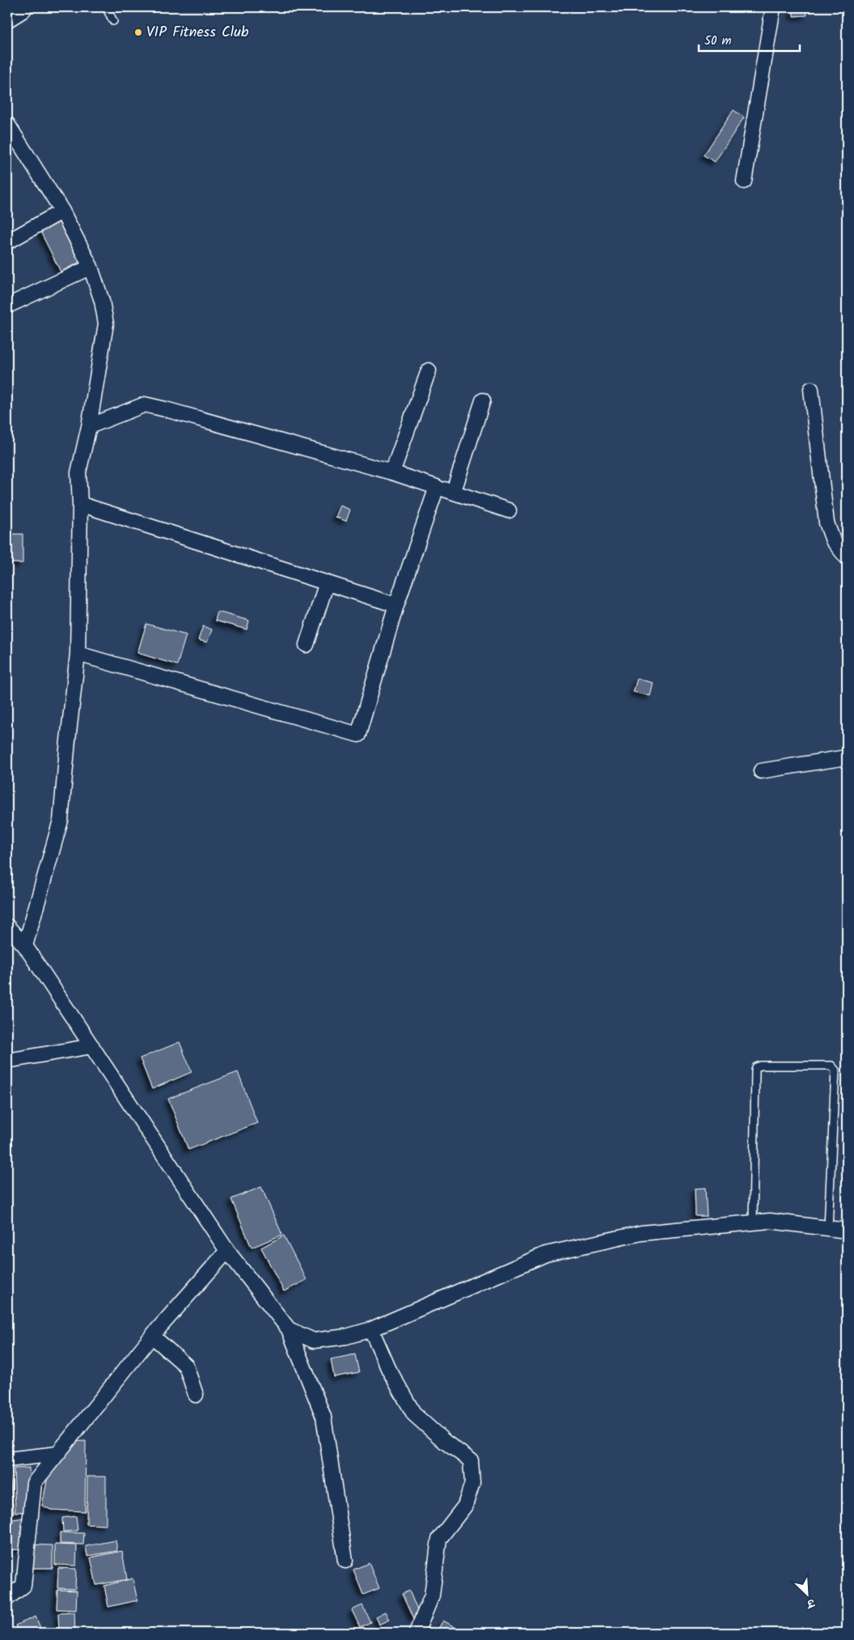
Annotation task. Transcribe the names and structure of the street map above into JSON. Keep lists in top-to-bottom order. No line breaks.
{"places":["VIP Fitness Club"],"scale_bar":"50 m","north":"bottom right"}
